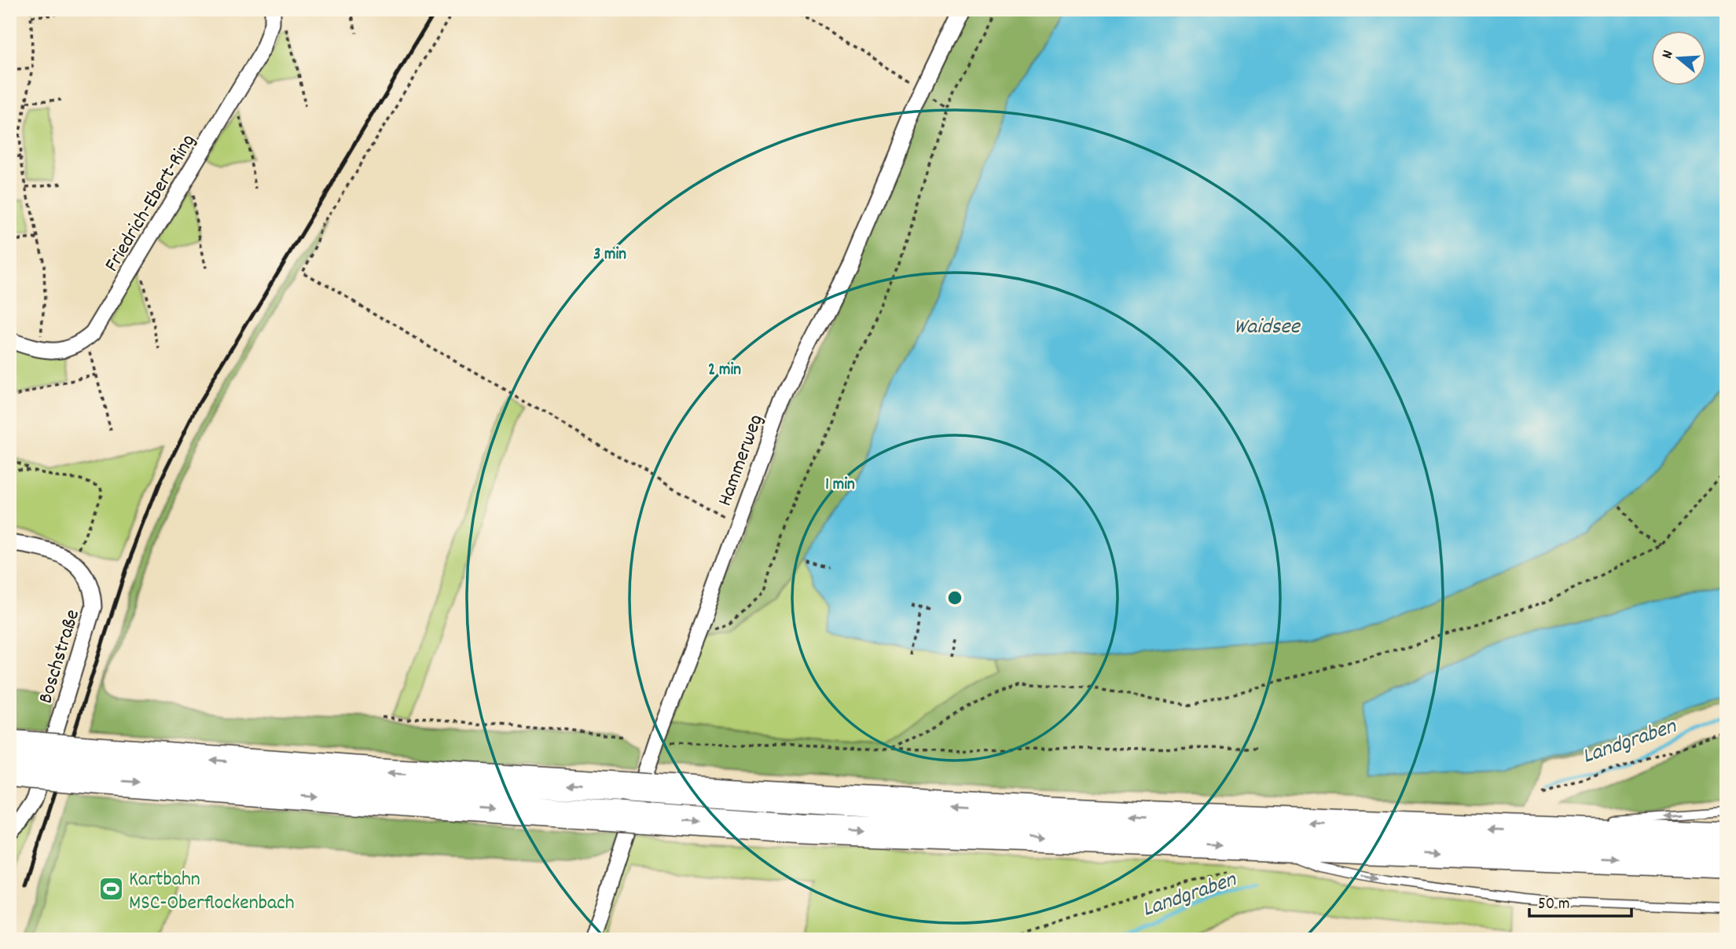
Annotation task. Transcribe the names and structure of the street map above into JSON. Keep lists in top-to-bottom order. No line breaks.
{"streets":{"street":["Friedrich-Ebert-Ring","Hammerweg","Boschstraße"]},"water":["Waidsee","Landgraben"],"places":{"sports":["Kartbahn MSC-Oberflockenbach"]},"scale_bar":"50 m","north":"left","rings":["3 min","2 min","1 min"]}
